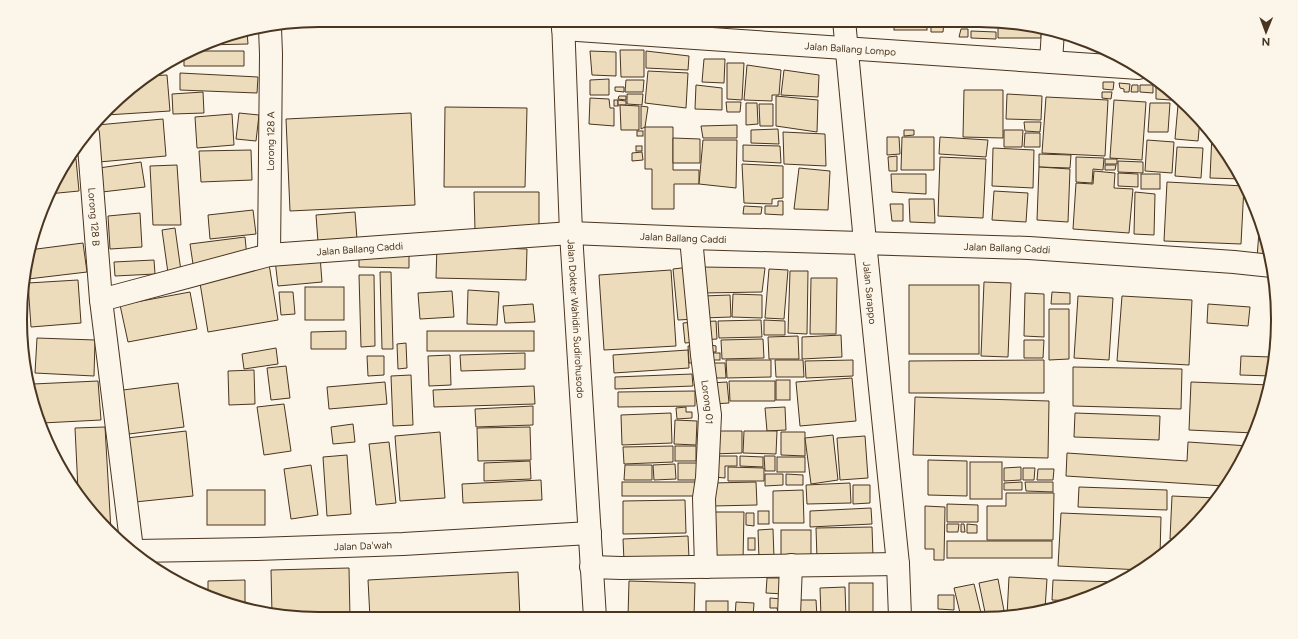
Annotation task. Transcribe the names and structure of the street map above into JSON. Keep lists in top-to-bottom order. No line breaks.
{"streets":{"street":["Jalan Ballang Lompo","Lorong 128 A","Lorong 128 B","Jalan Ballang Caddi","Jalan Sarappo","Jalan Dokter Wahidin Sudirohusodo","Lorong 01","Jalan Da'wah"]},"crossings":[["Jalan Ballang Lompo","Jalan Sarappo"],["Lorong 128 A","Jalan Ballang Caddi"],["Lorong 128 B","Jalan Ballang Caddi"],["Jalan Ballang Caddi","Jalan Sarappo"],["Jalan Ballang Caddi","Jalan Dokter Wahidin Sudirohusodo"],["Jalan Ballang Caddi","Lorong 01"],["Jalan Dokter Wahidin Sudirohusodo","Jalan Da'wah"]],"north":"bottom"}
